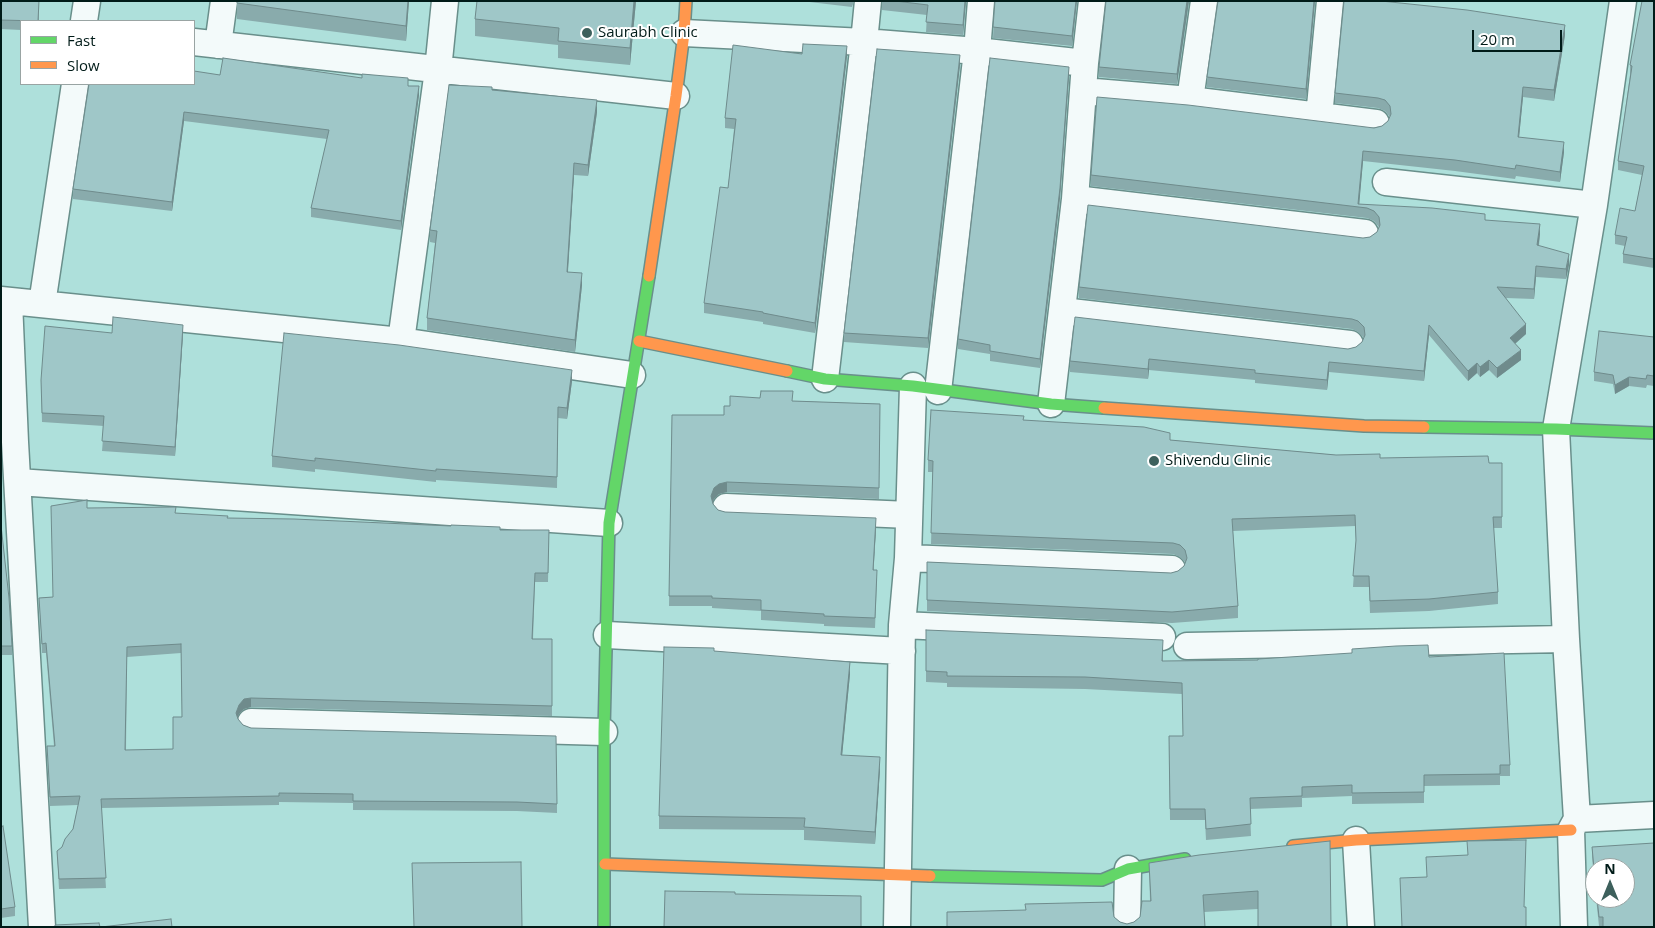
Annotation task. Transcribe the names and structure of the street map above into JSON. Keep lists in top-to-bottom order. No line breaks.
{"places":["Saurabh Clinic","Shivendu Clinic"],"legend":["Fast","Slow"],"scale_bar":"20 m","north":"top"}
